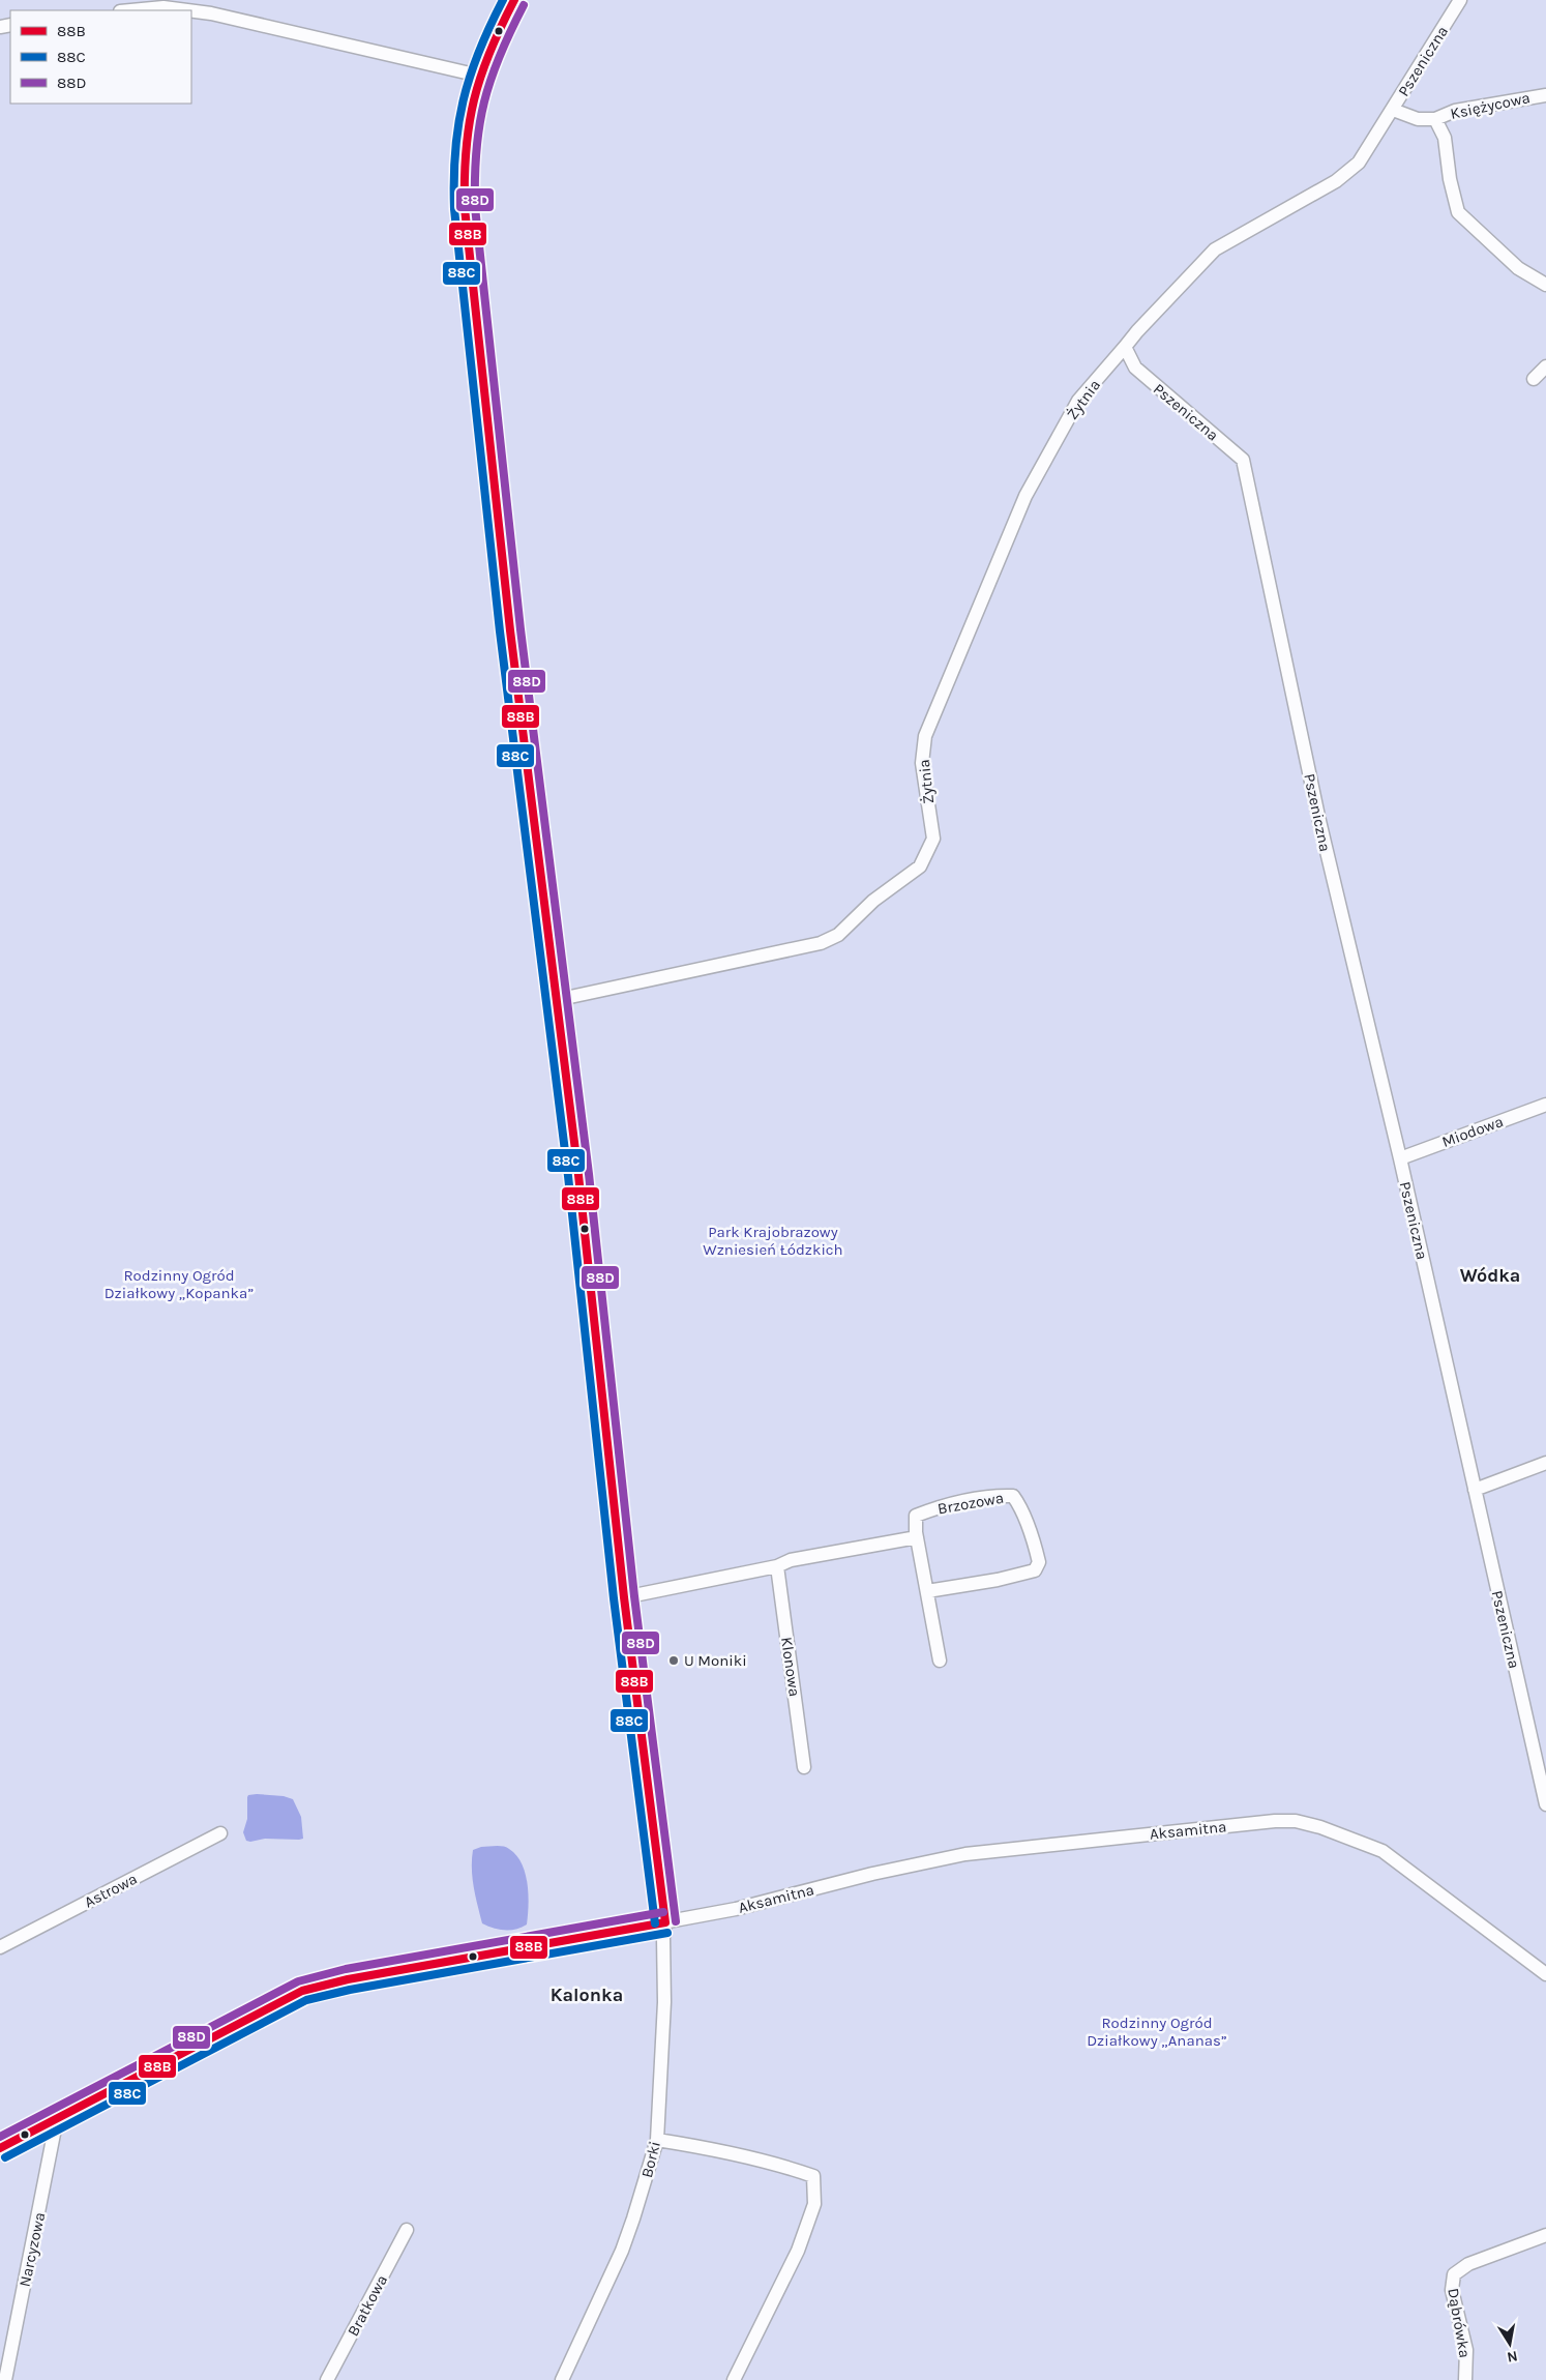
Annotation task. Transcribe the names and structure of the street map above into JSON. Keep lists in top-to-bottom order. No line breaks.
{"streets":{"street":["Pszeniczna","Księżycowa","Żytnia","Miodowa","Brzozowa","Klonowa","Aksamitna","Astrowa","Borki","Narcyzowa","Bratkowa","Dąbrówka"]},"crossings":[["Pszeniczna","Księżycowa"],["Pszeniczna","Żytnia"],["Pszeniczna","Miodowa"],["Żytnia","Borki"],["Aksamitna","Borki"],["Aksamitna","Narcyzowa"]],"districts":["Wódka","Kalonka"],"parks":["Park Krajobrazowy Wzniesień Łódzkich","Rodzinny Ogród Działkowy „Kopanka”","Rodzinny Ogród Działkowy „Ananas”"],"places":["U Moniki"],"lines":["transit line 88B","transit line 88C","transit line 88D"],"legend":["88B","88C","88D"],"north":"bottom"}
